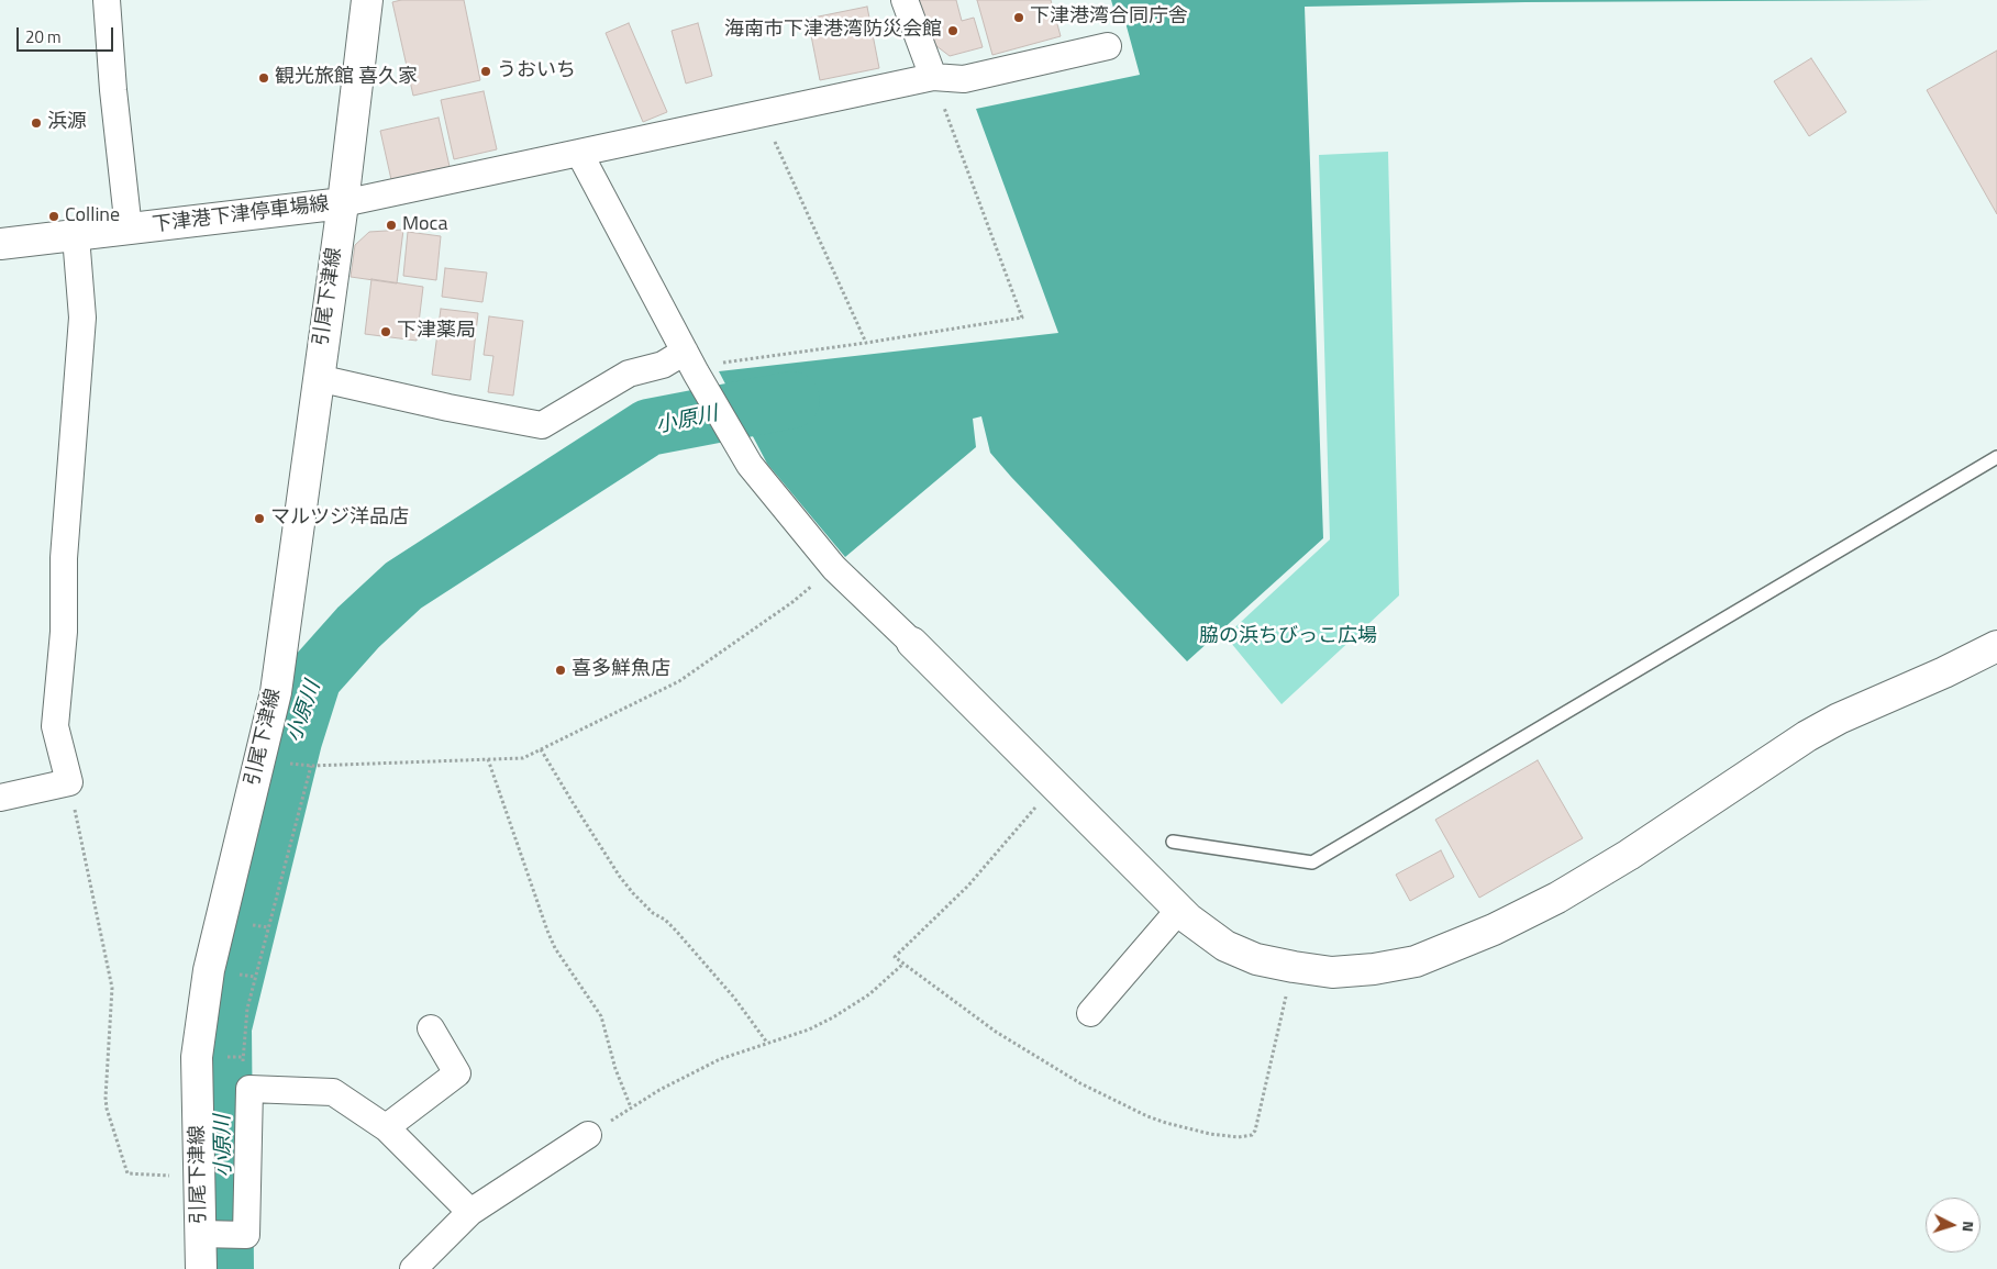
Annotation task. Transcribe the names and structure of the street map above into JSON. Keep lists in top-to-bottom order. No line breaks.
{"streets":{"main road":["下津港下津停車場線","引尾下津線"]},"crossings":[["下津港下津停車場線","引尾下津線"]],"water":["小原川"],"parks":["脇の浜ちびっこ広場"],"places":["下津港湾合同庁舎","海南市下津港湾防災会館","うおいち","観光旅館 喜久家","浜源","Colline","Moca","下津薬局","マルツジ洋品店","喜多鮮魚店"],"scale_bar":"20 m","north":"right"}
